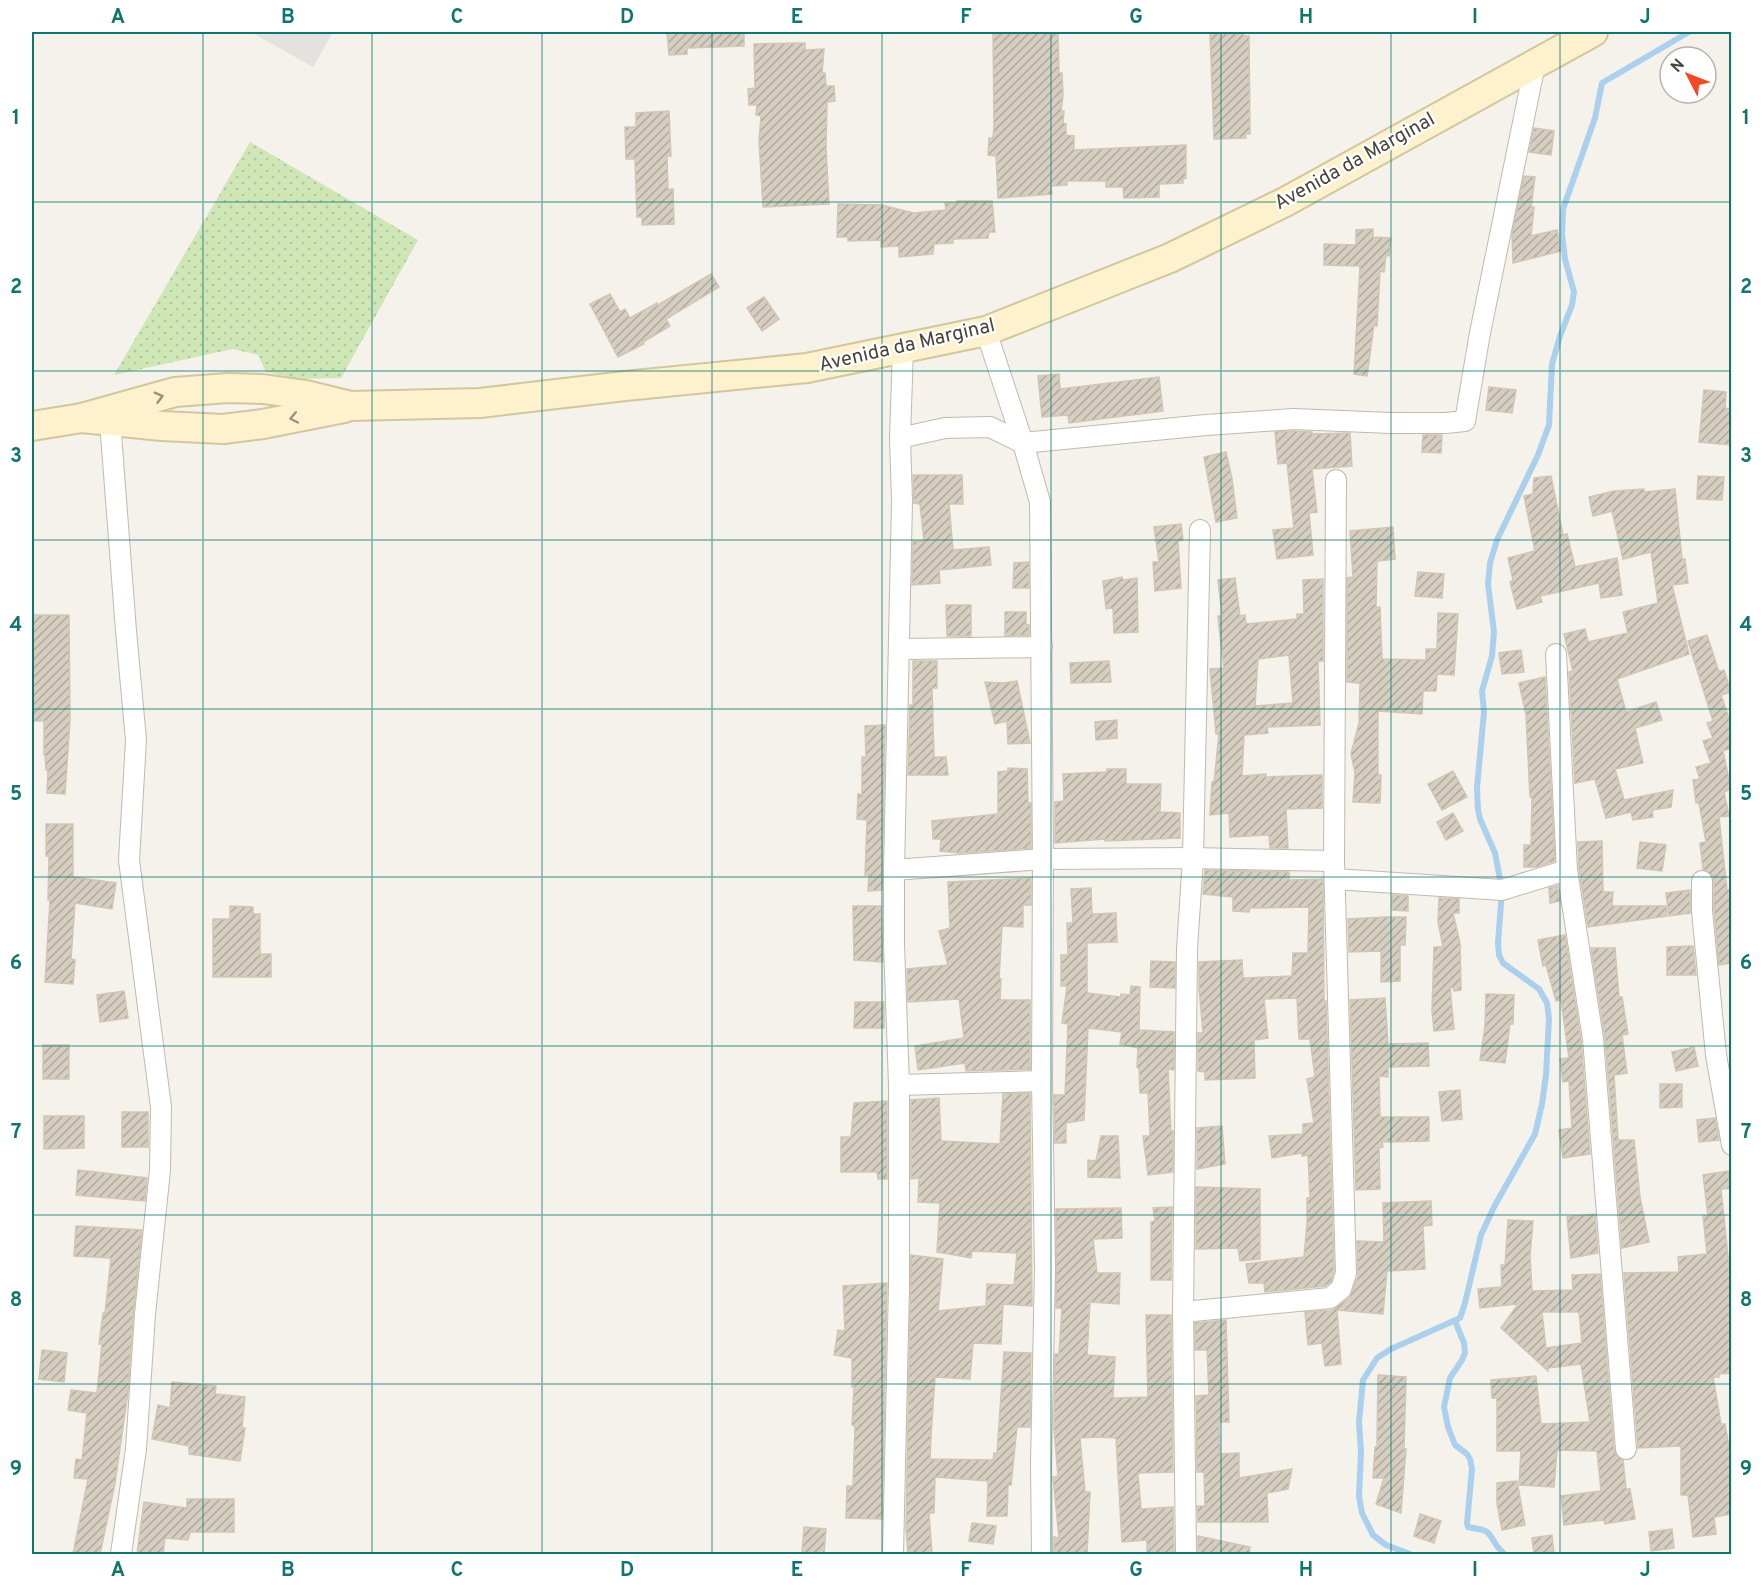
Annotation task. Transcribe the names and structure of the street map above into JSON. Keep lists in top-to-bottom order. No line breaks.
{"streets":{"main road":["Avenida da Marginal"]},"north":"top left","grid":{"columns":["A","B","C","D","E","F","G","H","I","J"],"rows":["1","2","3","4","5","6","7","8","9"]}}
